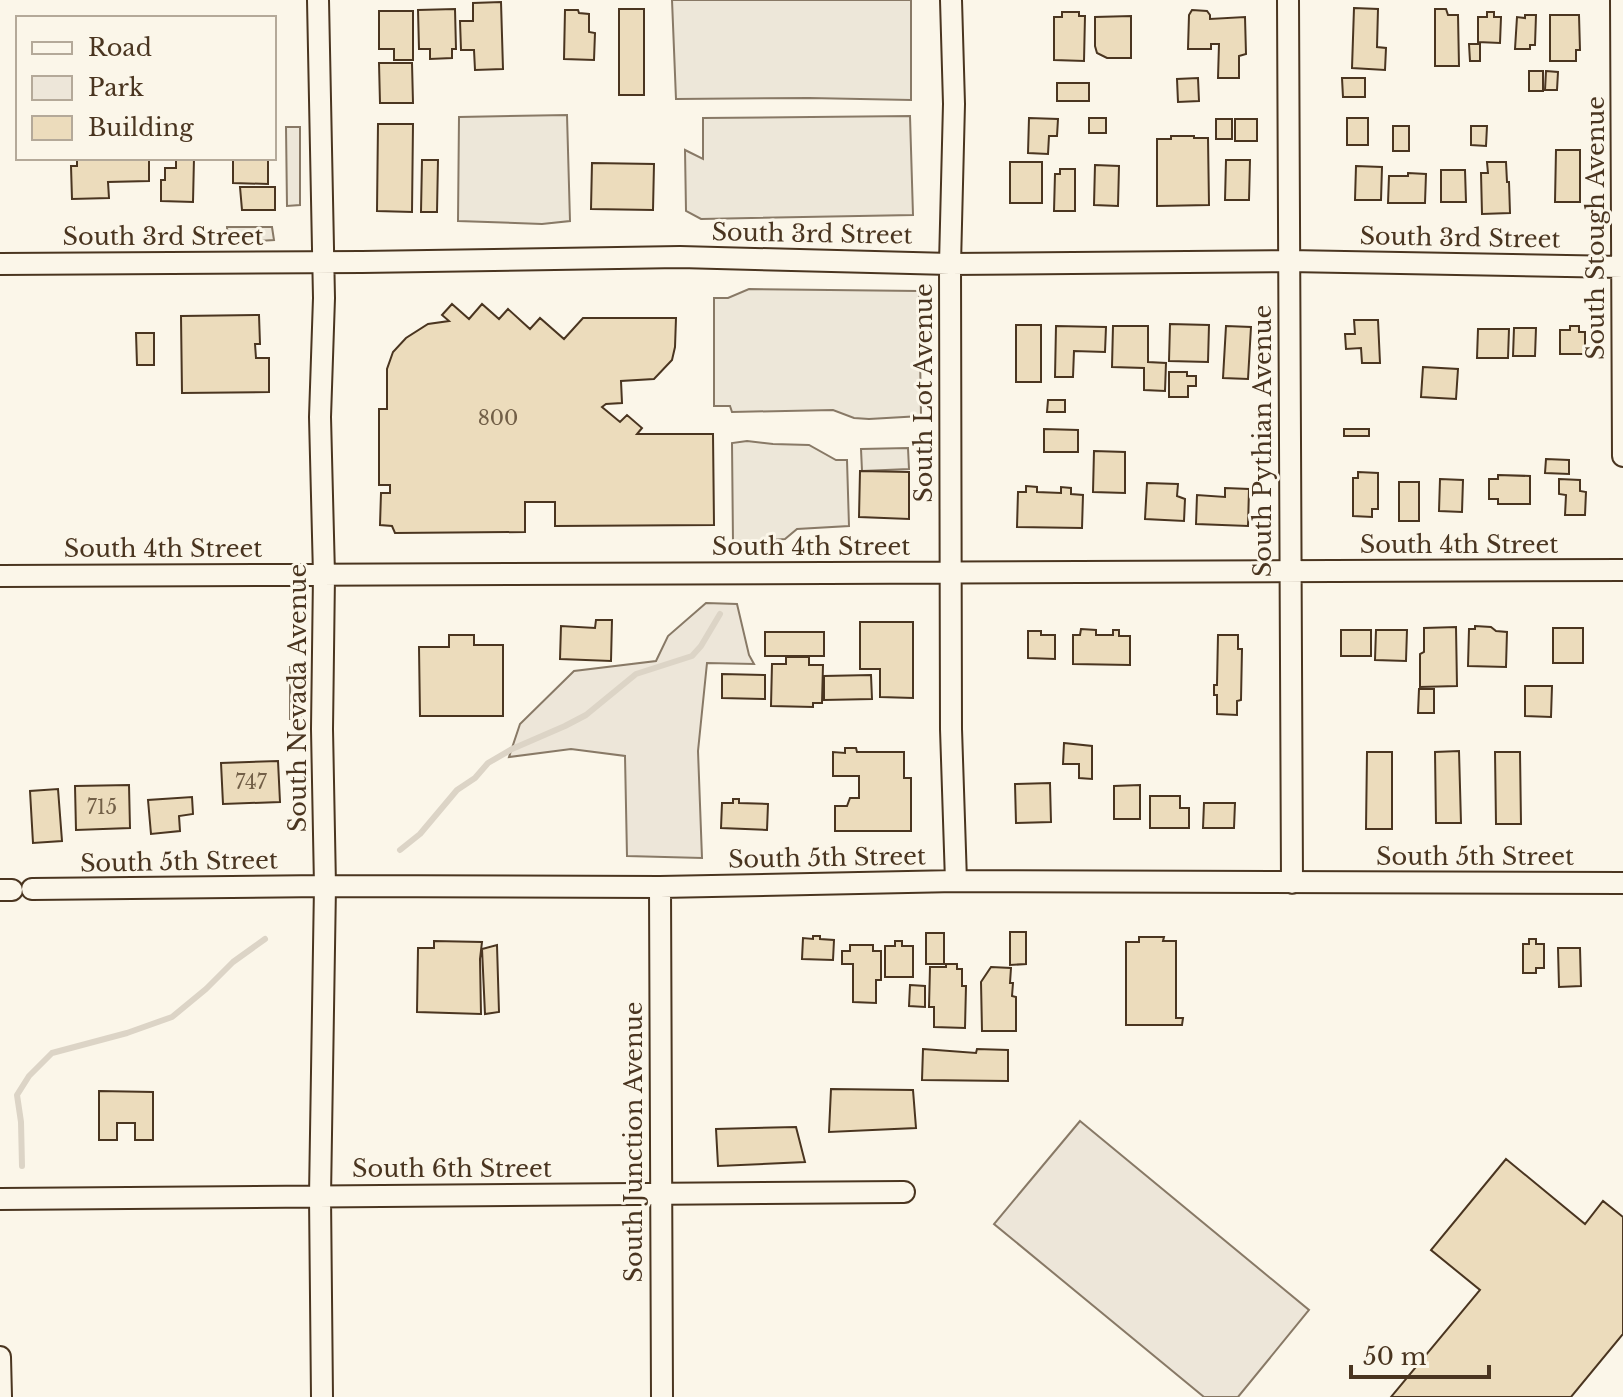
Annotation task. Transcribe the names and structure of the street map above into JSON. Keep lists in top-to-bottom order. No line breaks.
{"streets":{"street":["South Stough Avenue","South 3rd Street","South Lot Avenue","South Pythian Avenue","South 4th Street","South Nevada Avenue","South 5th Street","South Junction Avenue","South 6th Street"]},"crossings":[["South Stough Avenue","South 3rd Street"],["South 3rd Street","South Lot Avenue"],["South 3rd Street","South Pythian Avenue"],["South 3rd Street","South Nevada Avenue"],["South Lot Avenue","South 4th Street"],["South Lot Avenue","South 5th Street"],["South Pythian Avenue","South 4th Street"],["South Pythian Avenue","South 5th Street"],["South 4th Street","South Nevada Avenue"],["South Nevada Avenue","South 5th Street"],["South Nevada Avenue","South 6th Street"],["South 5th Street","South Junction Avenue"],["South Junction Avenue","South 6th Street"]],"house_numbers":["800","747","715"],"legend":["Road","Park","Building"],"scale_bar":"50 m"}
